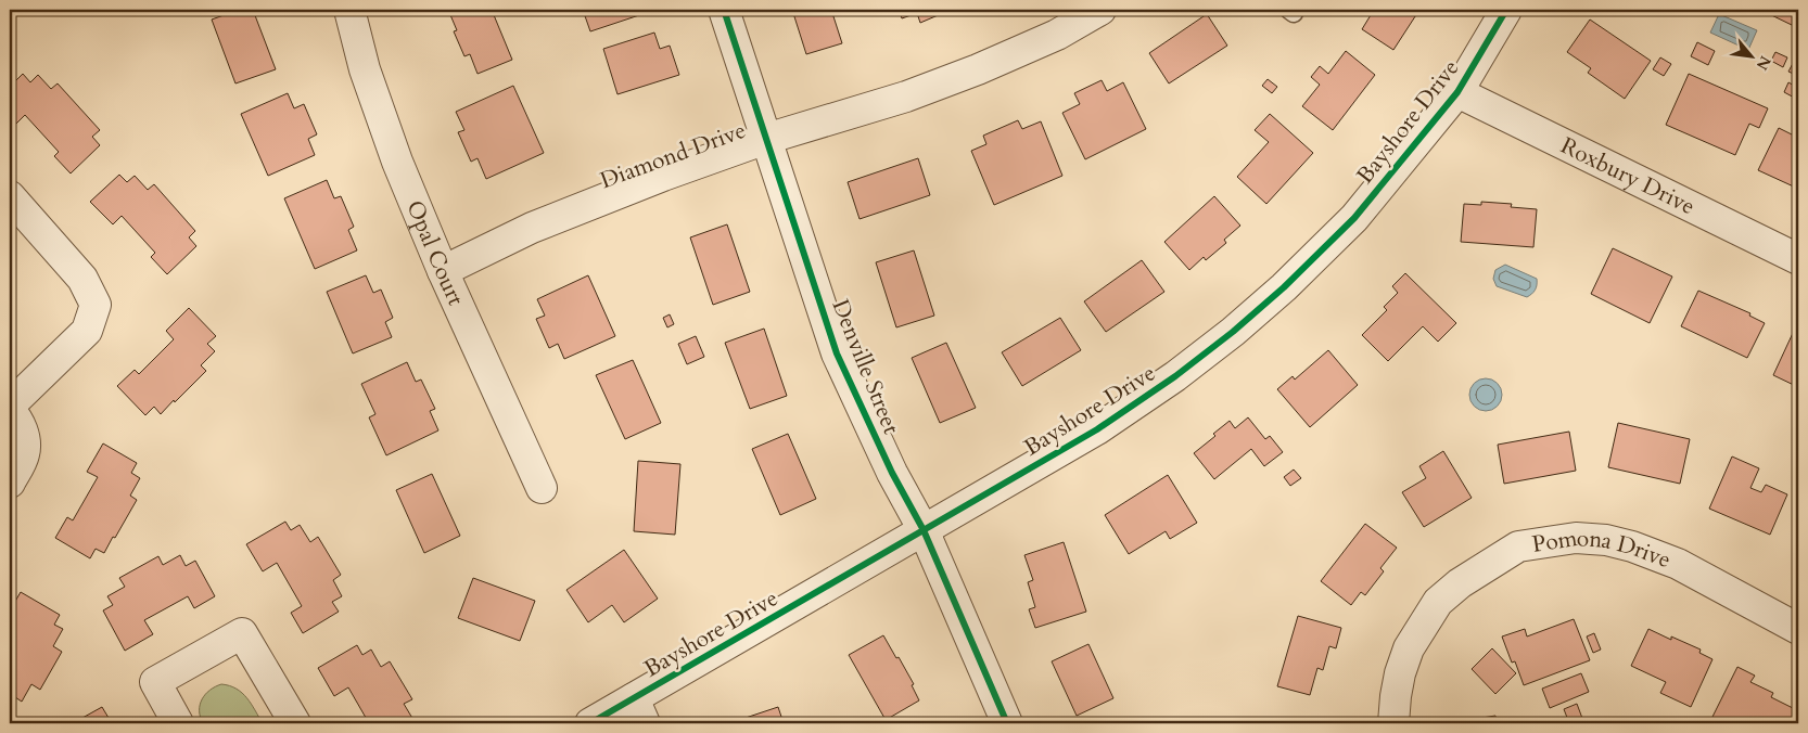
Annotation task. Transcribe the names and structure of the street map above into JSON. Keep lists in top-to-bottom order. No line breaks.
{"streets":{"street":["Bayshore Drive","Diamond Drive","Roxbury Drive","Opal Court","Denville Street","Pomona Drive"]},"crossings":[["Bayshore Drive","Roxbury Drive"],["Bayshore Drive","Denville Street"],["Diamond Drive","Opal Court"],["Diamond Drive","Denville Street"]],"north":"bottom right"}
